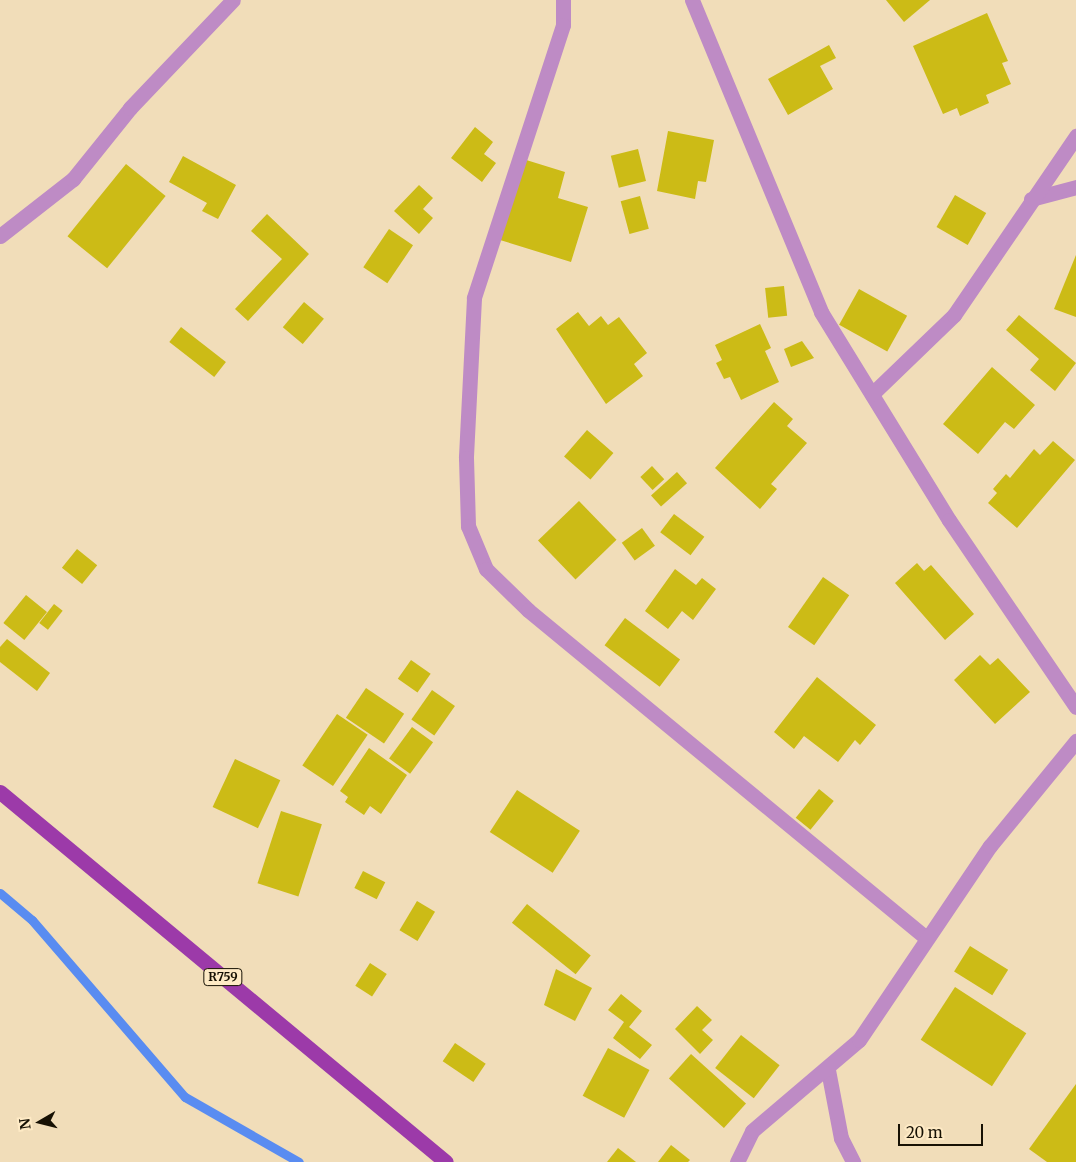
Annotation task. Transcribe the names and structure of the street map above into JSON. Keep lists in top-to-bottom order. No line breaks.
{"streets":{"main road":["R759"]},"scale_bar":"20 m","north":"left"}
